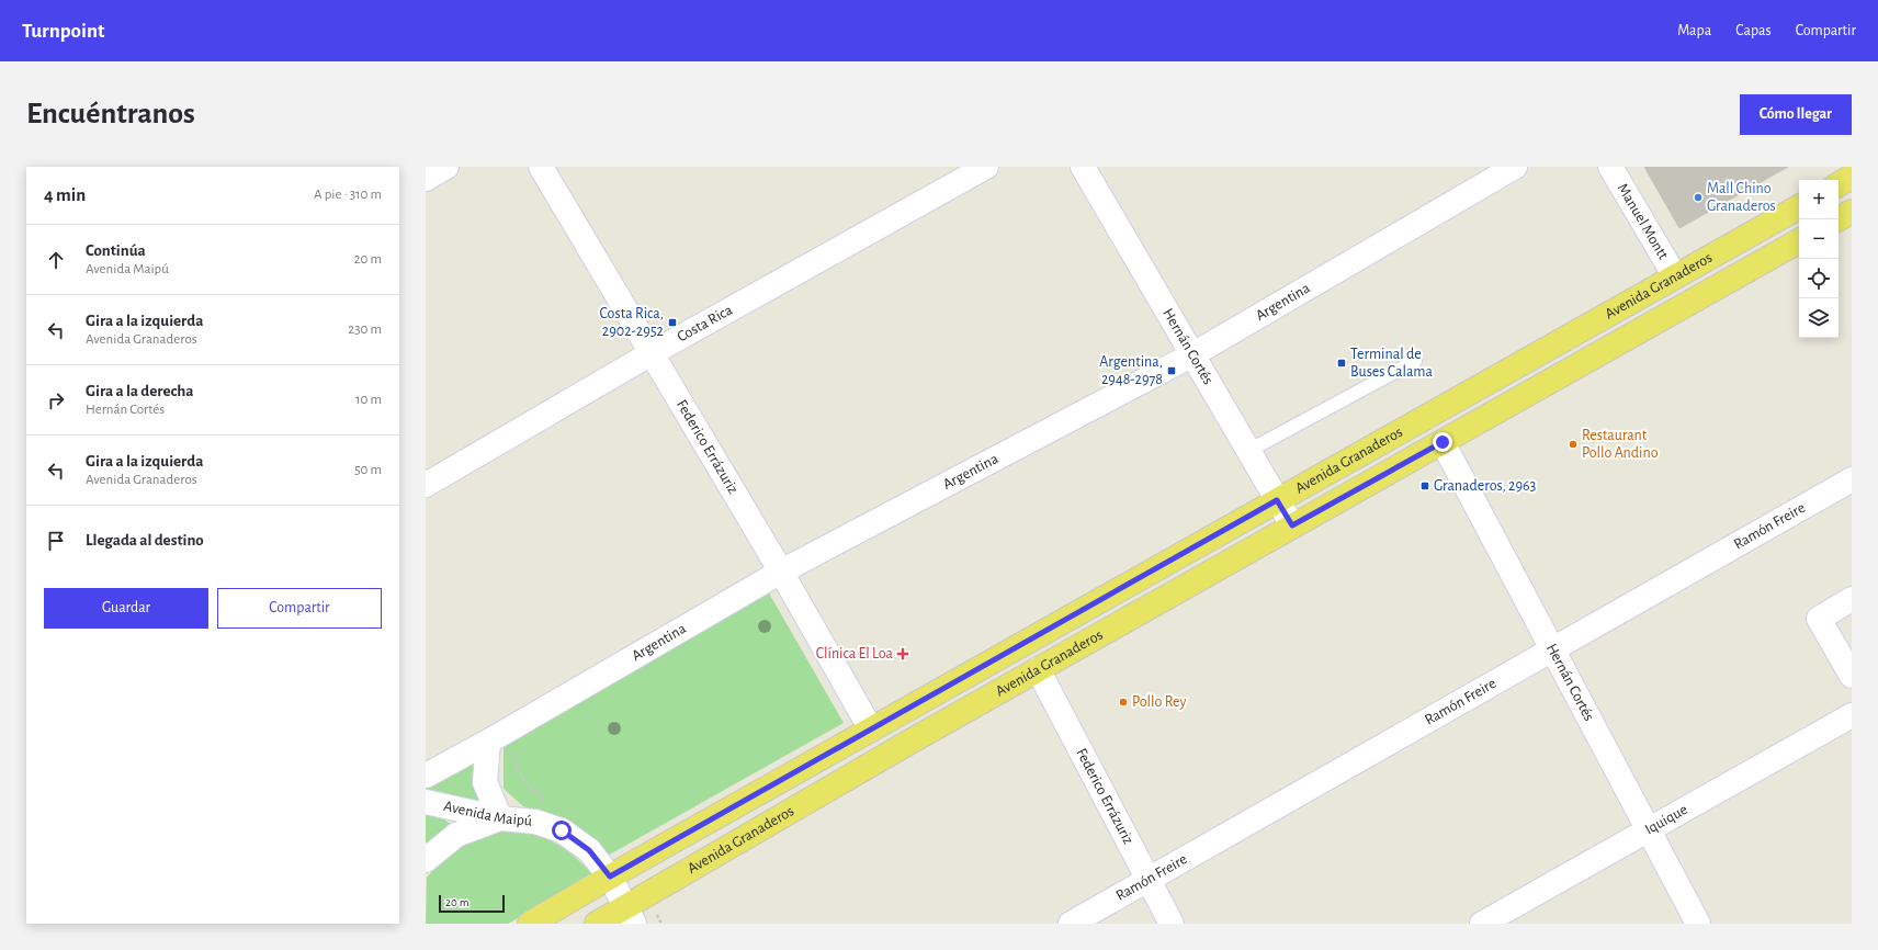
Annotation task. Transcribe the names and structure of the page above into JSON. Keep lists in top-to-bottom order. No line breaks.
{"streets":{"main road":["Avenida Granaderos"],"street":["Manuel Montt","Argentina","Costa Rica","Hernán Cortés","Federico Errázuriz","Ramón Freire","Avenida Maipú","Iquique"]},"crossings":[["Manuel Montt","Avenida Granaderos"],["Avenida Granaderos","Hernán Cortés"],["Avenida Granaderos","Federico Errázuriz"],["Avenida Granaderos","Avenida Maipú"],["Argentina","Hernán Cortés"],["Argentina","Federico Errázuriz"],["Costa Rica","Federico Errázuriz"],["Hernán Cortés","Ramón Freire"],["Hernán Cortés","Iquique"],["Federico Errázuriz","Ramón Freire"]],"places":{"other":["Mall Chino Granaderos","Restaurant Pollo Andino","Pollo Rey"],"transit":["Costa Rica, 2902-2952","Terminal de Buses Calama","Argentina, 2948-2978","Granaderos, 2963"],"health":["Clínica El Loa"]},"scale_bar":"20 m","page":{"header":"Turnpoint","nav":["Mapa","Capas","Compartir"],"buttons":["Cómo llegar",["Guardar","Compartir"]],"title":"Encuéntranos","heading":["4 min","A pie · 310 m"],"map_buttons":["+","−"],"list":[["Continúa","Avenida Maipú","20 m"],["Gira a la izquierda","Avenida Granaderos","230 m"],["Gira a la derecha","Hernán Cortés","10 m"],["Gira a la izquierda","Avenida Granaderos","50 m"],"Llegada al destino"],"scale":"20 m"}}
